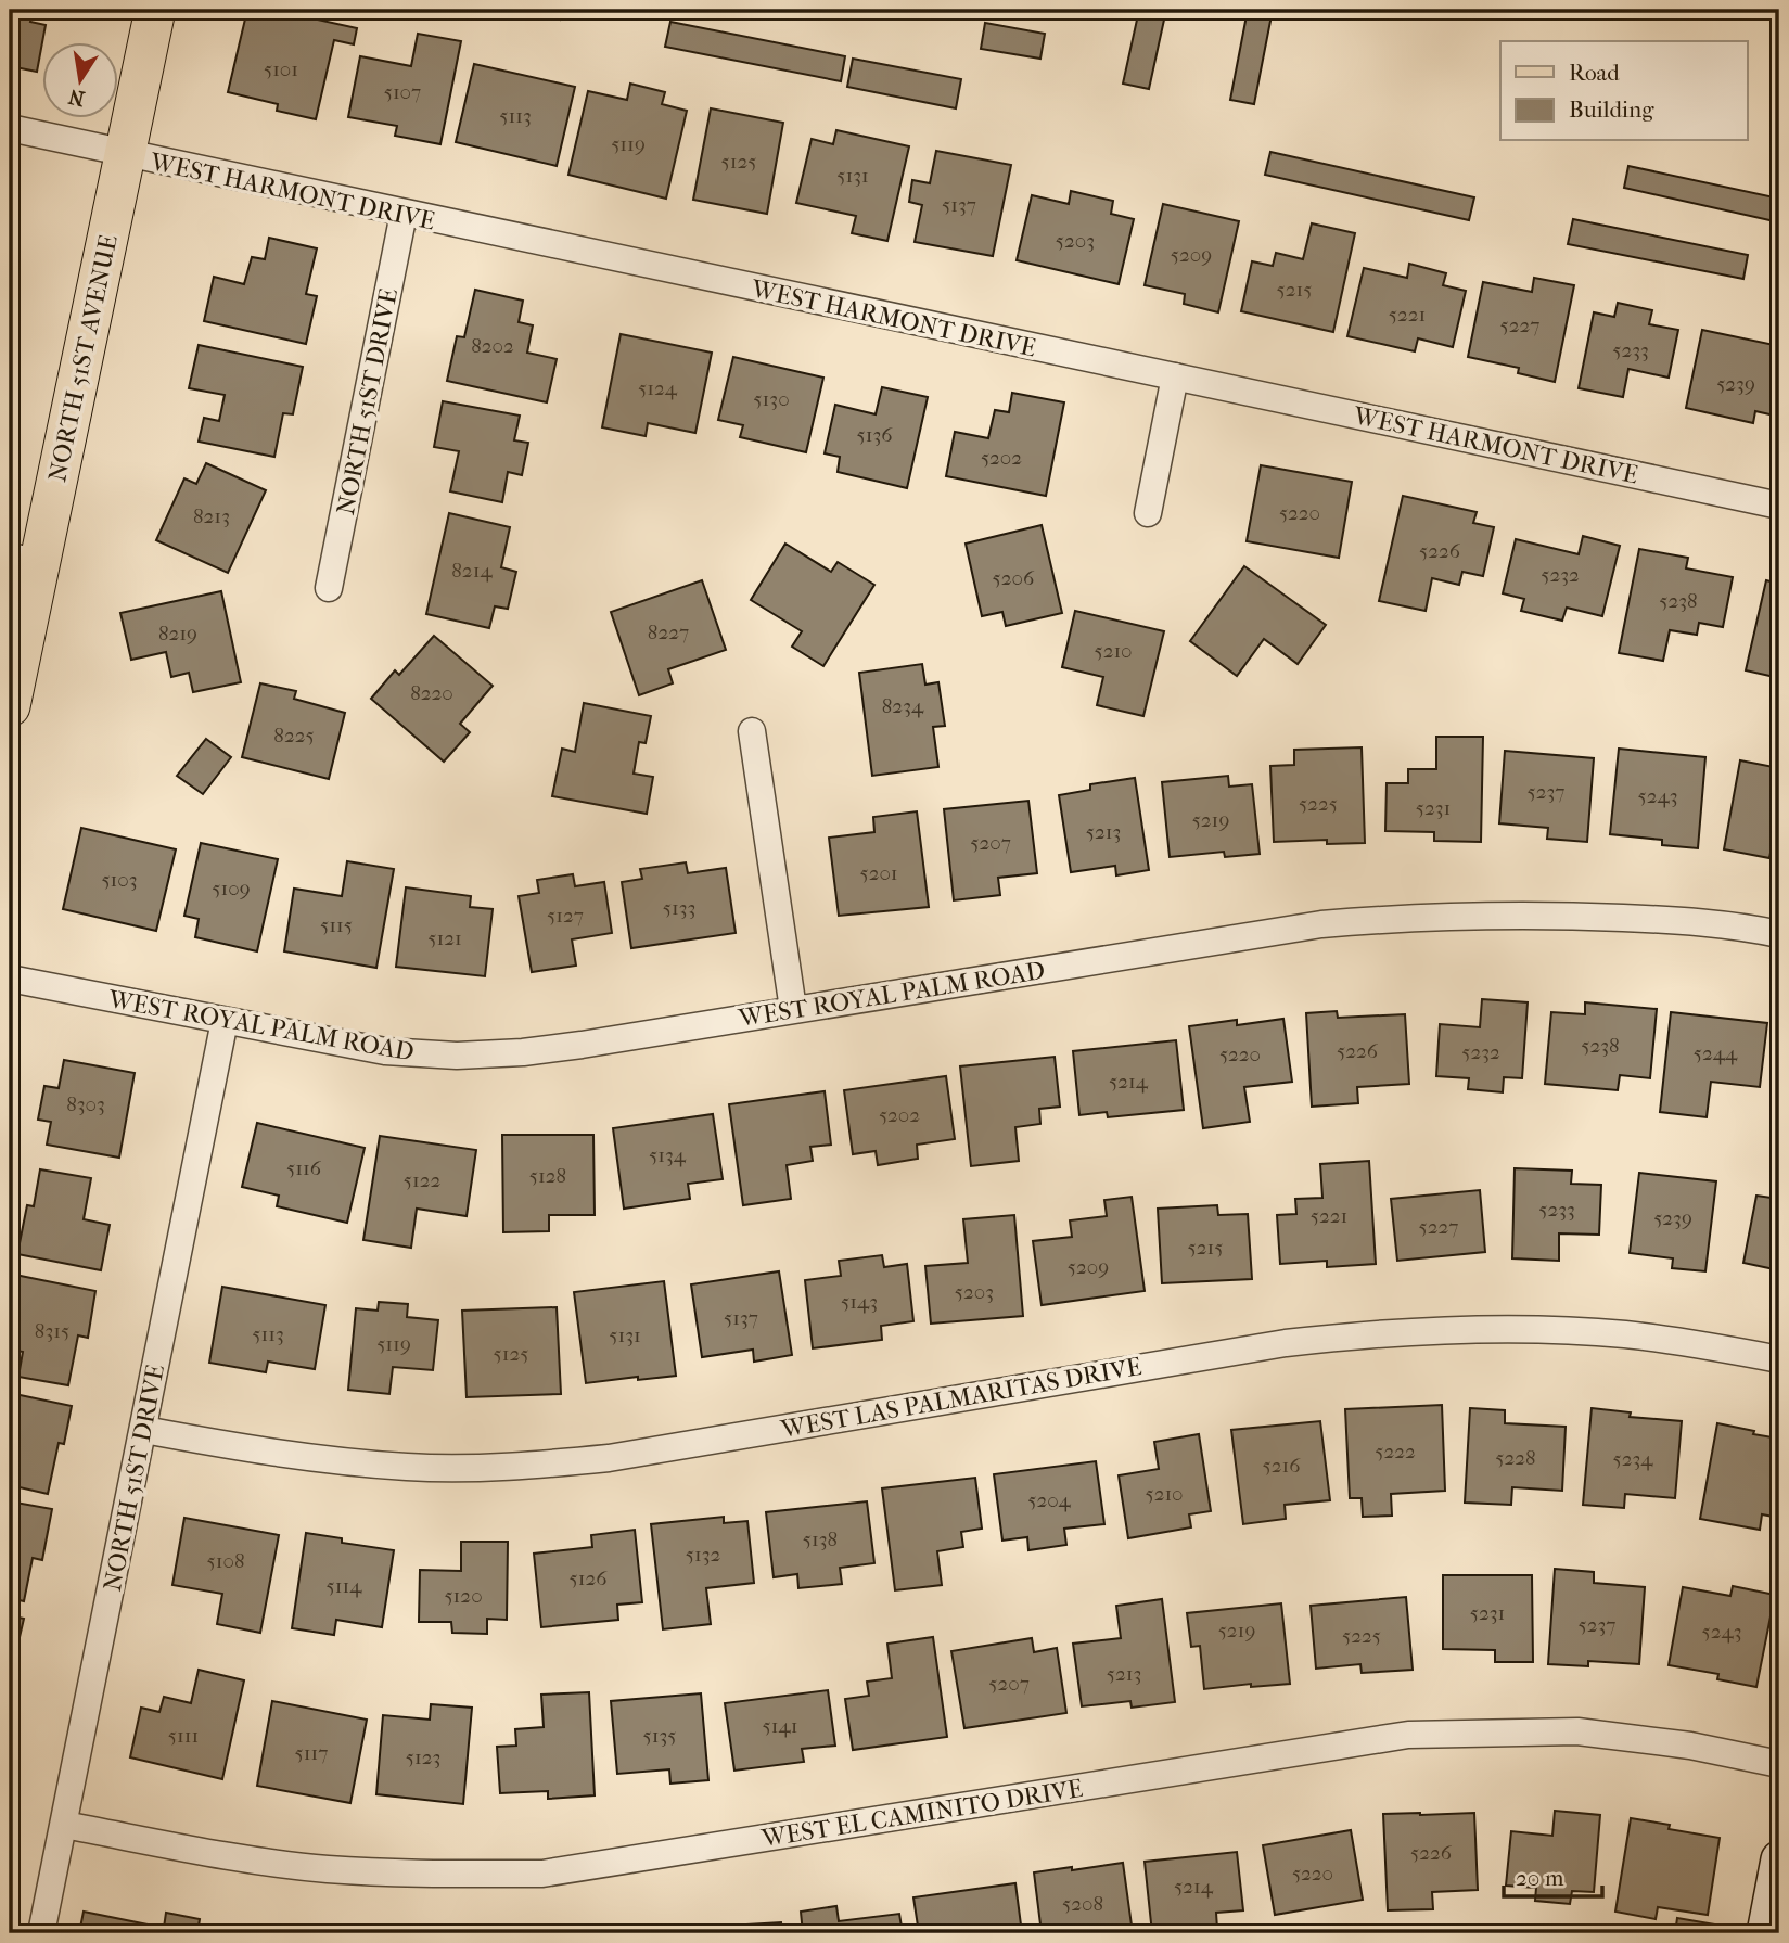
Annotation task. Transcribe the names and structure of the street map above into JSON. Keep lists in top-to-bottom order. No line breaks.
{"streets":{"main road":["NORTH 51ST AVENUE"],"street":["WEST HARMONT DRIVE","NORTH 51ST DRIVE","WEST ROYAL PALM ROAD","WEST LAS PALMARITAS DRIVE","WEST EL CAMINITO DRIVE"]},"crossings":[["WEST HARMONT DRIVE","NORTH 51ST AVENUE"],["WEST HARMONT DRIVE","NORTH 51ST DRIVE"],["NORTH 51ST DRIVE","WEST ROYAL PALM ROAD"],["NORTH 51ST DRIVE","WEST LAS PALMARITAS DRIVE"],["NORTH 51ST DRIVE","WEST EL CAMINITO DRIVE"]],"house_numbers":["5101","5107","5113","5119","5125","5131","5137","5203","5209","5215","5221","5227","8202","5233","5239","5124","5130","5136","5202","5220","8213","5226","8214","5232","5206","5238","8227","8219","5210","8220","8234","8225","5237","5243","5225","5231","5219","5213","5207","5201","5103","5109","5133","5127","5115","5121","5238","5226","5232","5244","5220","5214","8303","5202","5134","5116","5128","5122","5233","5221","5239","5227","5215","5209","5203","5143","5137","8315","5113","5131","5119","5125","5222","5228","5234","5216","5210","5204","5138","5132","5108","5126","5114","5120","5231","5237","5219","5243","5225","5213","5207","5141","5111","5135","5117","5123","5226","5220","5214","5208"],"legend":["Road","Building"],"scale_bar":"20 m","north":"bottom"}
